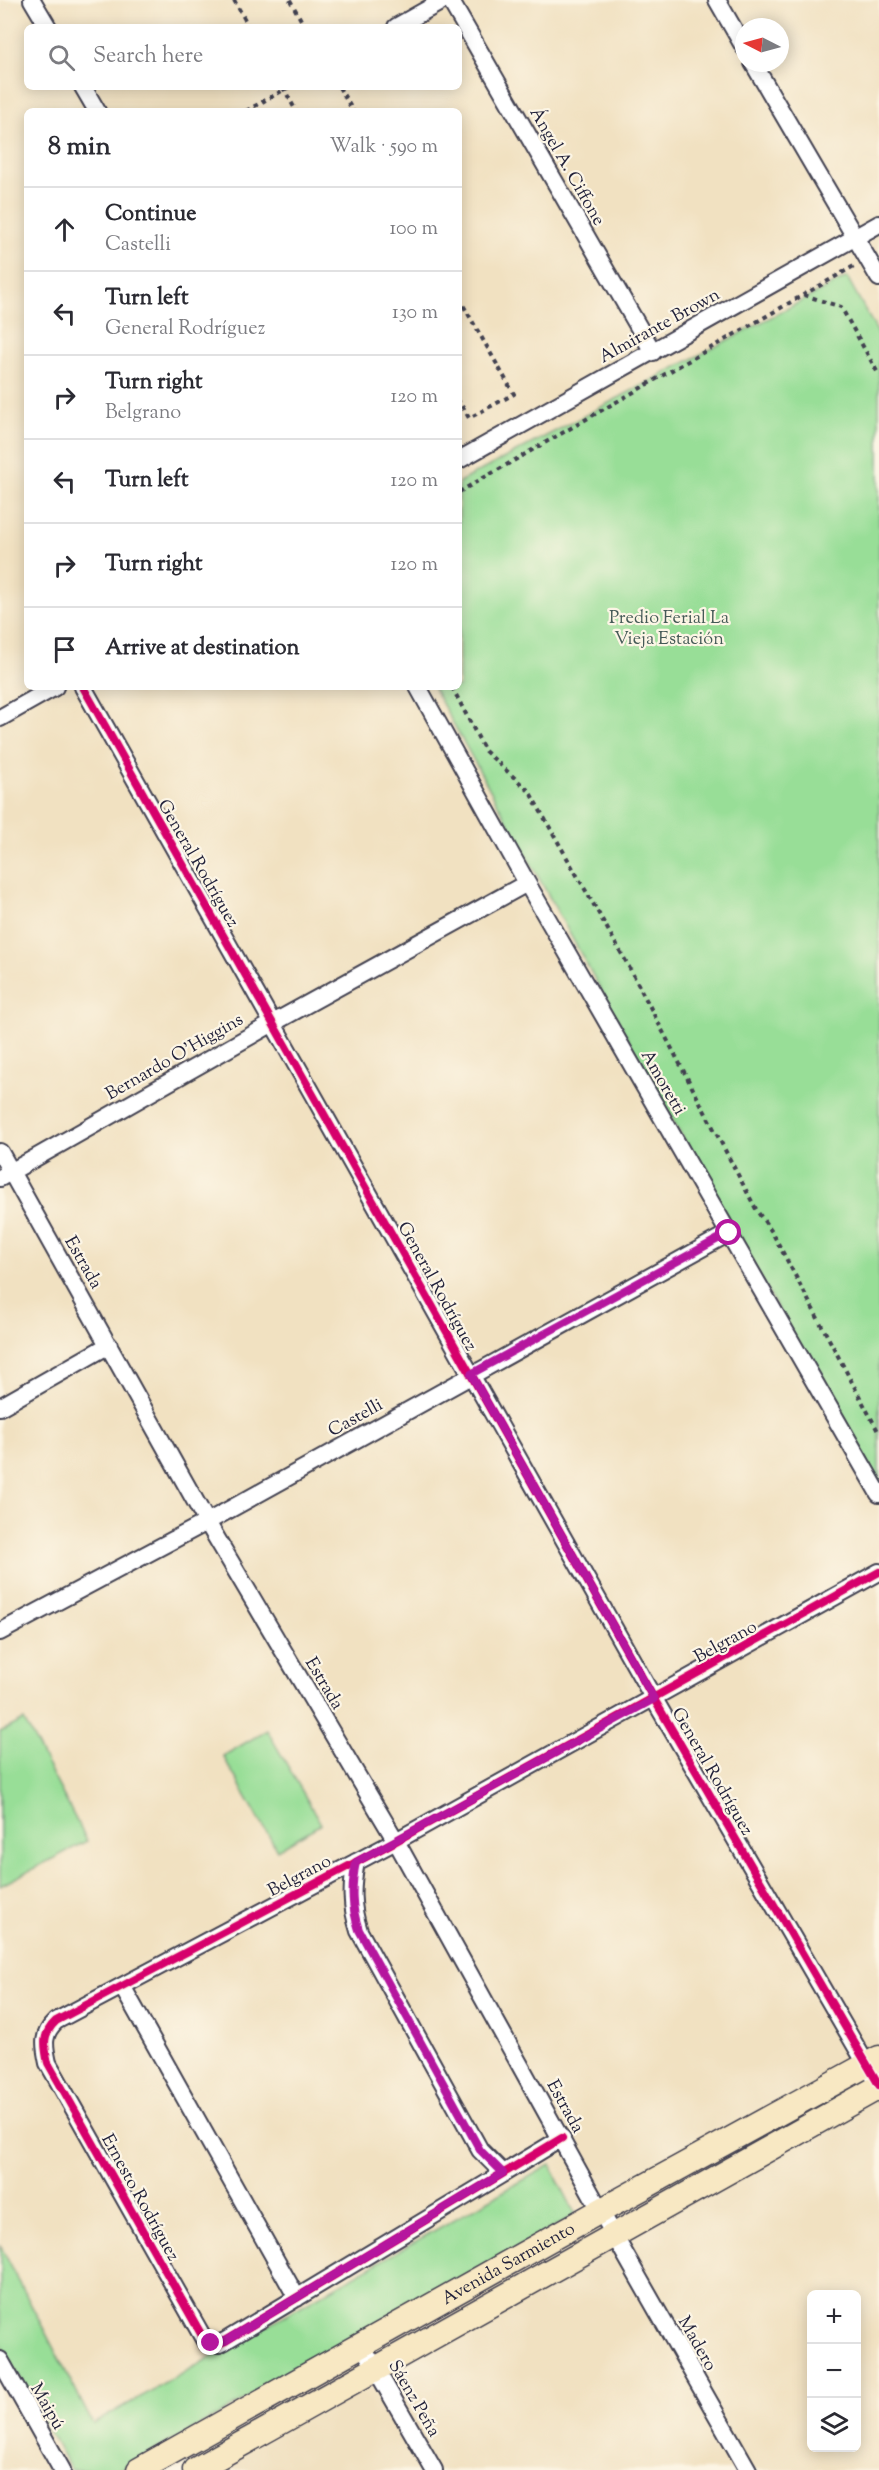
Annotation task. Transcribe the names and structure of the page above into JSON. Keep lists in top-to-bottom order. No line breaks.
{"streets":{"main road":["Avenida Sarmiento"],"street":["Ángel A. Ciffone","Almirante Brown","General Rodríguez","Bernardo O'Higgins","Amoretti","Estrada","Castelli","Belgrano","Ernesto Rodríguez","Madero","Sáenz Peña","Maipú"]},"crossings":[["Ángel A. Ciffone","Almirante Brown"],["General Rodríguez","Bernardo O'Higgins"],["General Rodríguez","Castelli"],["General Rodríguez","Belgrano"],["General Rodríguez","Avenida Sarmiento"],["Bernardo O'Higgins","Amoretti"],["Bernardo O'Higgins","Estrada"],["Amoretti","Castelli"],["Estrada","Castelli"],["Estrada","Belgrano"],["Estrada","Avenida Sarmiento"],["Estrada","Madero"],["Belgrano","Ernesto Rodríguez"],["Avenida Sarmiento","Madero"],["Avenida Sarmiento","Sáenz Peña"]],"parks":["Predio Ferial La Vieja Estación"],"north":"left","page":{"search":"Search here","heading":["8 min","Walk · 590 m"],"list":[["Continue","Castelli","100 m"],["Turn left","General Rodríguez","130 m"],["Turn right","Belgrano","120 m"],["Turn left","120 m"],["Turn right","120 m"],"Arrive at destination"],"map_buttons":["+","−"]}}
